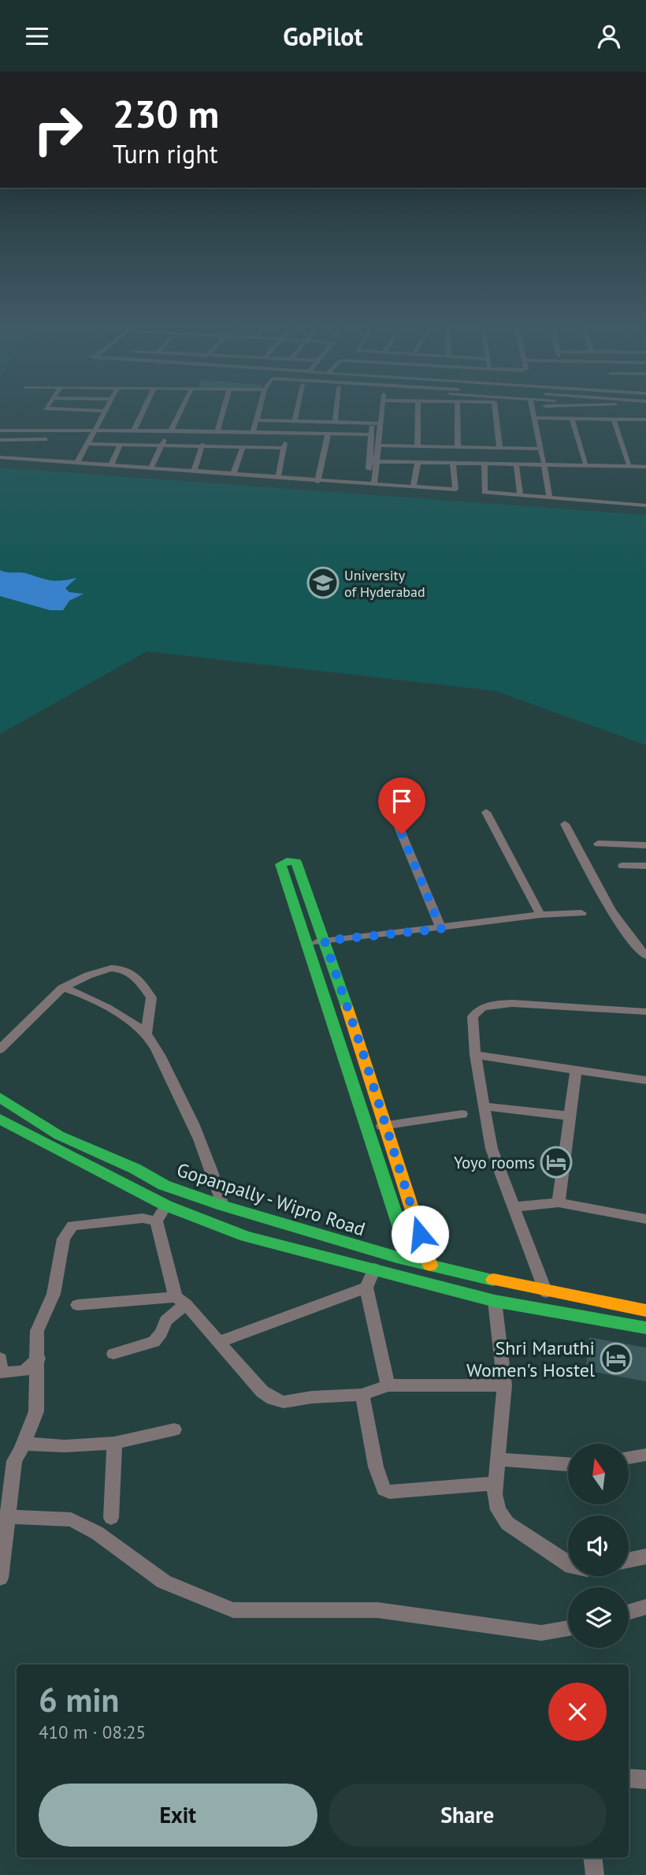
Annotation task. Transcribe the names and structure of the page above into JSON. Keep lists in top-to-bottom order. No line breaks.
{"streets":{"main road":["Gopanpally - Wipro Road"]},"places":{"school or university":["University of Hyderabad"],"hotel":["Yoyo rooms","Shri Maruthi Women's Hostel"]},"north":"top","page":{"header":"GoPilot","turn":["230 m","Turn right"],"heading":["6 min","410 m · 08:25"],"buttons":["Exit","Share"]}}
